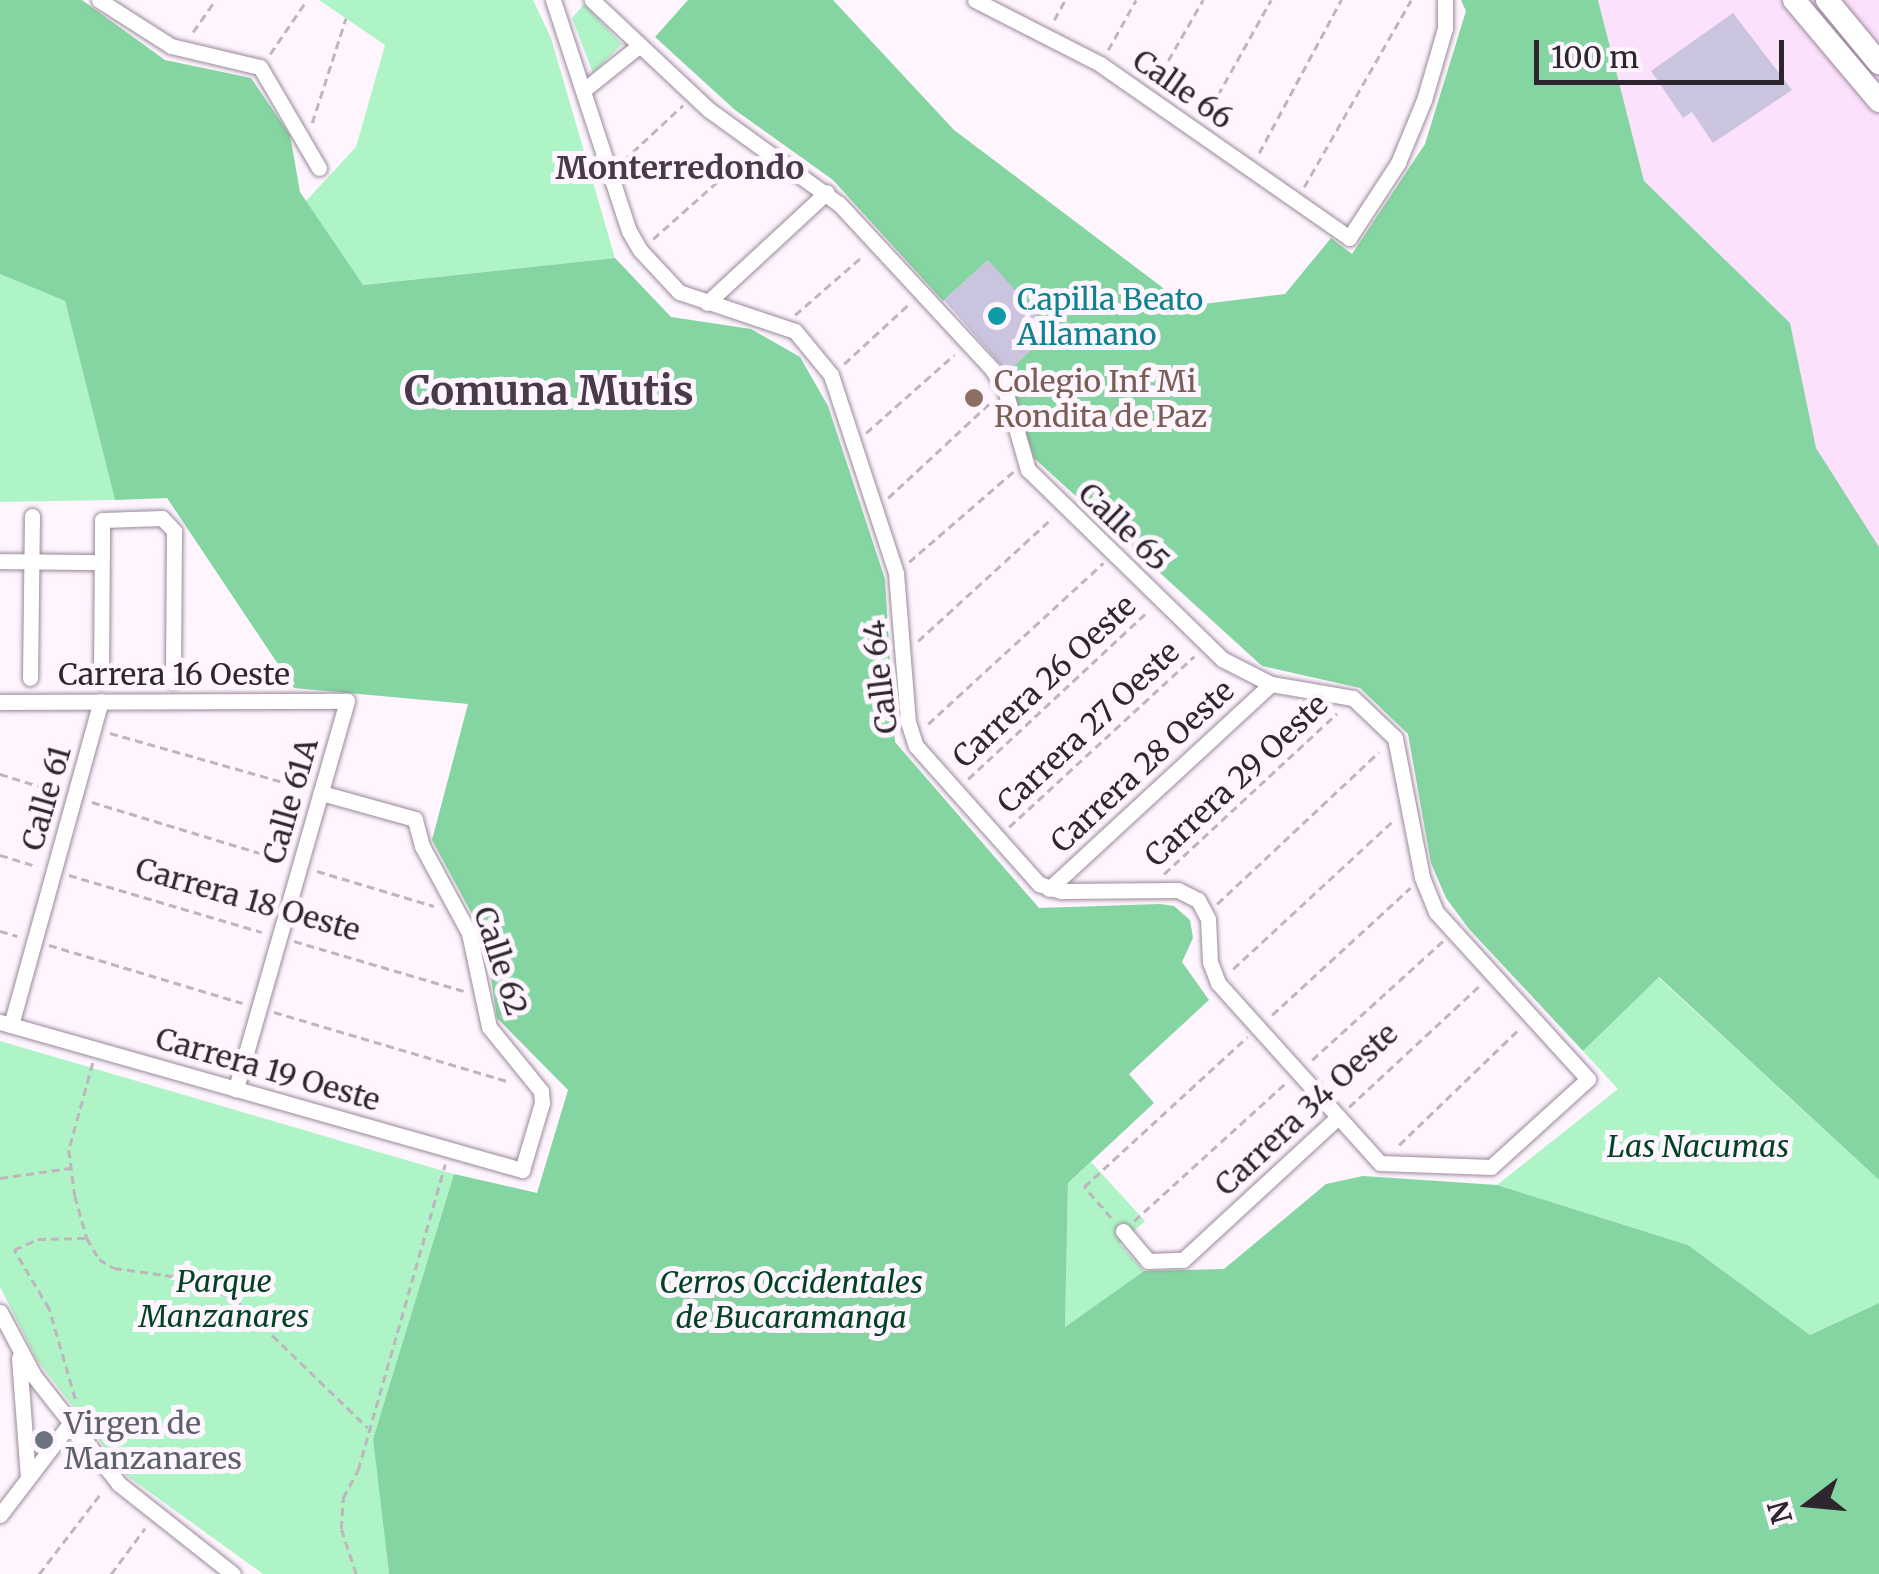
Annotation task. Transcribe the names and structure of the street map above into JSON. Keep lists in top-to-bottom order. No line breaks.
{"streets":{"street":["Calle 66","Calle 65","Carrera 16 Oeste","Calle 64","Carrera 28 Oeste","Calle 61","Calle 61A","Calle 62","Carrera 19 Oeste","Carrera 34 Oeste"],"path":["Carrera 26 Oeste","Carrera 27 Oeste","Carrera 29 Oeste","Carrera 18 Oeste"]},"crossings":[["Calle 65","Carrera 26 Oeste"],["Calle 65","Carrera 27 Oeste"],["Calle 65","Carrera 28 Oeste"],["Calle 65","Carrera 29 Oeste"],["Carrera 16 Oeste","Calle 61"],["Carrera 16 Oeste","Calle 61A"],["Calle 64","Carrera 26 Oeste"],["Calle 64","Carrera 27 Oeste"],["Calle 64","Carrera 28 Oeste"],["Calle 61","Carrera 18 Oeste"],["Calle 61","Carrera 19 Oeste"],["Calle 61A","Carrera 18 Oeste"],["Calle 61A","Calle 62"],["Calle 61A","Carrera 19 Oeste"],["Carrera 18 Oeste","Calle 62"],["Calle 62","Carrera 19 Oeste"]],"districts":["Monterredondo","Comuna Mutis"],"parks":["Las Nacumas","Parque Manzanares","Cerros Occidentales de Bucaramanga"],"places":["Capilla Beato Allamano","Colegio Inf Mi Rondita de Paz","Virgen de Manzanares"],"scale_bar":"100 m","north":"left"}
